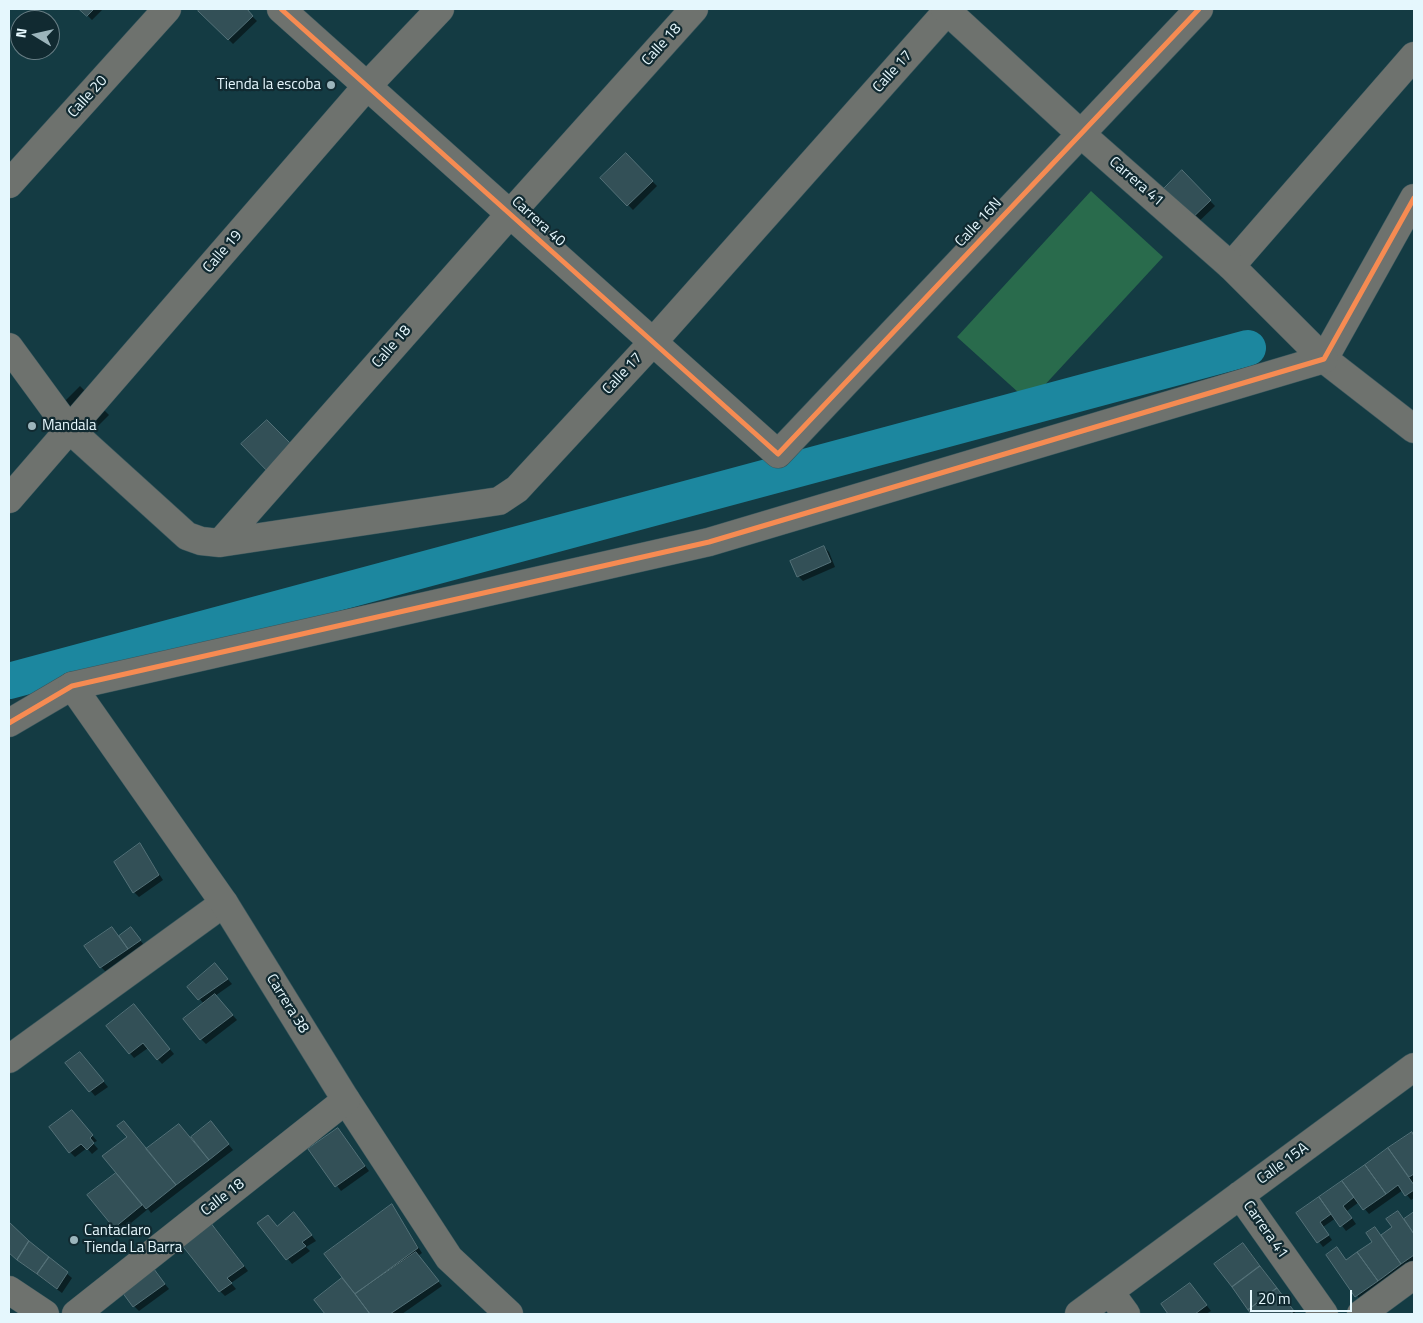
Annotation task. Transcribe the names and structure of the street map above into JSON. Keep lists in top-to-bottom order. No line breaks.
{"streets":{"street":["Calle 18","Calle 17","Calle 20","Carrera 41","Carrera 40","Calle 16N","Calle 19","Carrera 38","Calle 15A"]},"crossings":[["Calle 18","Calle 17"],["Calle 18","Carrera 40"],["Calle 18","Carrera 38"],["Calle 17","Carrera 41"],["Calle 17","Carrera 40"],["Carrera 41","Calle 16N"],["Carrera 41","Calle 15A"],["Carrera 40","Calle 16N"],["Carrera 40","Calle 19"]],"places":["Tienda la escoba","Mandala","Cantaclaro Tienda La Barra"],"scale_bar":"20 m","north":"left"}
